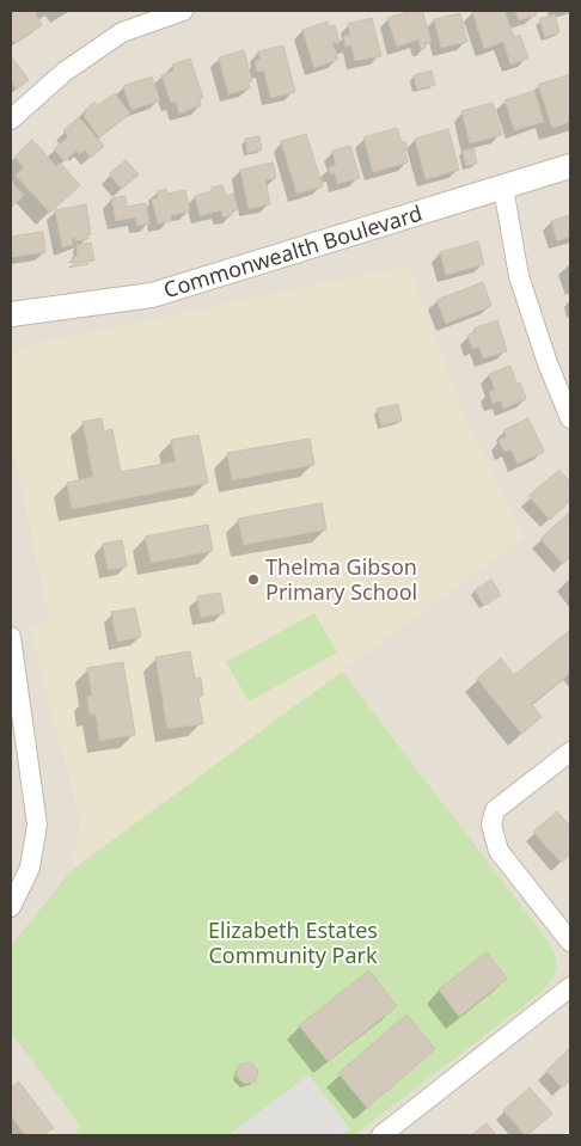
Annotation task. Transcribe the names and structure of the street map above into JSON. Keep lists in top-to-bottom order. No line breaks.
{"streets":{"street":["Commonwealth Boulevard"]},"parks":["Elizabeth Estates Community Park"],"places":["Thelma Gibson Primary School"]}
